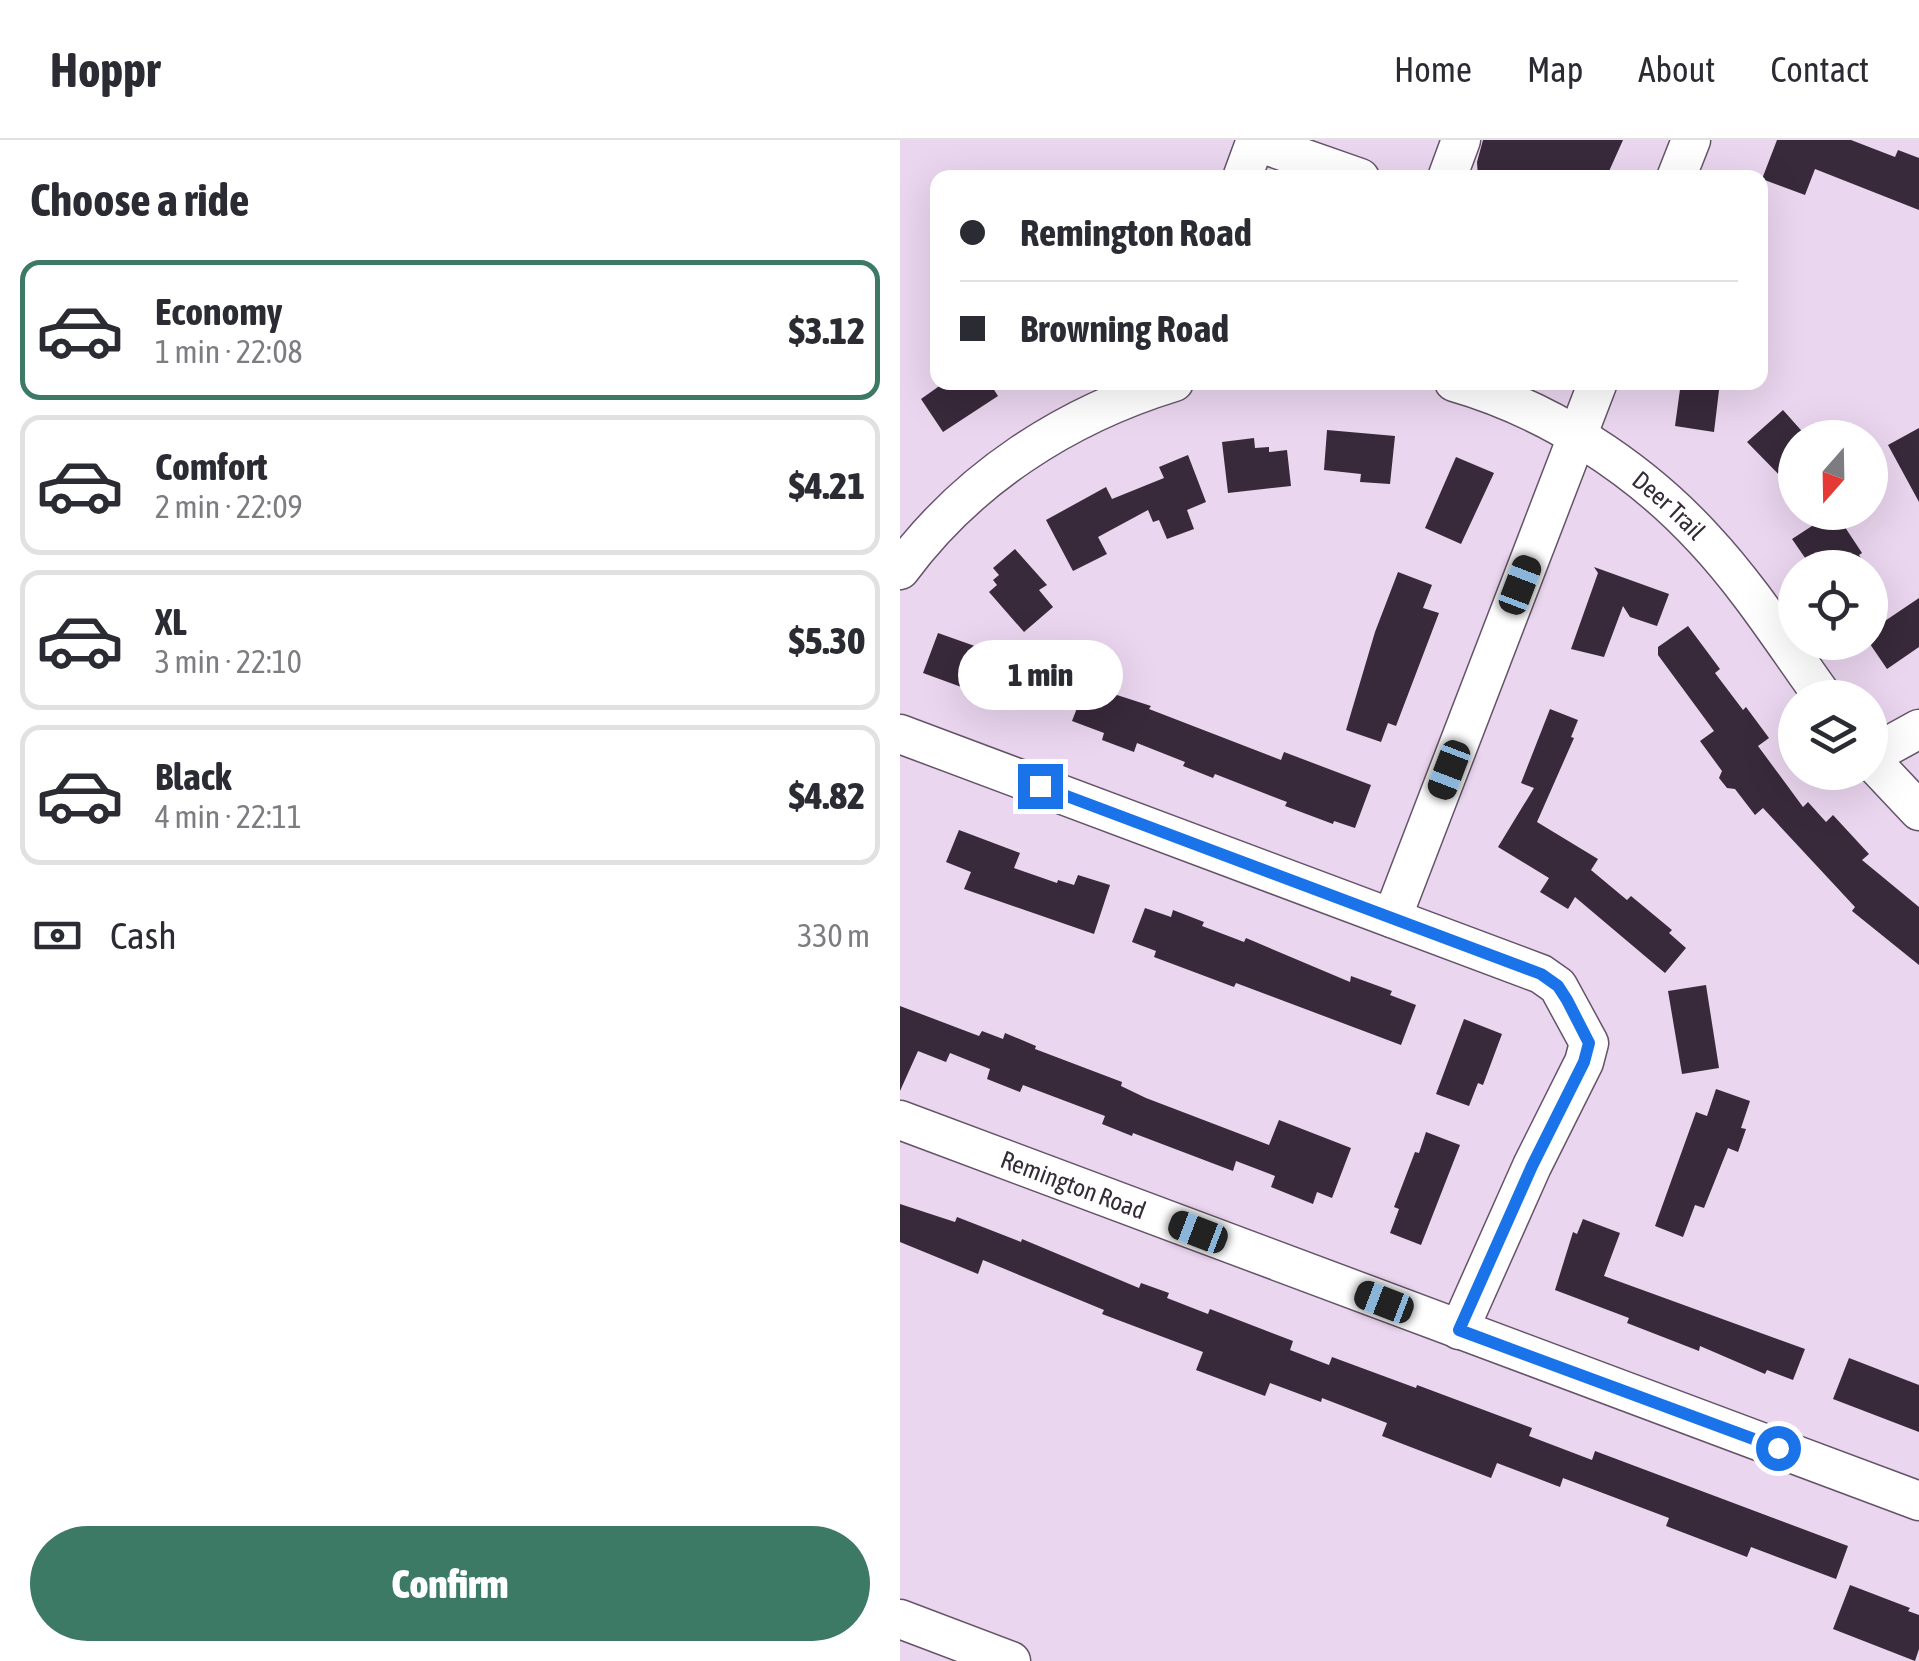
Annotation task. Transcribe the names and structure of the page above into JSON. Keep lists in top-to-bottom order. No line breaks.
{"streets":{"street":["Deer Trail","Remington Road"]},"north":"bottom","page":{"header":"Hoppr","nav":["Home","Map","About","Contact"],"heading":"Choose a ride","banner":["Remington Road","Browning Road"],"list":[{"name":"Economy","note":"1 min · 22:08","value":"$3.12"},{"name":"Comfort","note":"2 min · 22:09","value":"$4.21"},{"name":"XL","note":"3 min · 22:10","value":"$5.30"},{"name":"Black","note":"4 min · 22:11","value":"$4.82"}],"bubble":"1 min","pay":["Cash","330 m"],"buttons":"Confirm"}}
